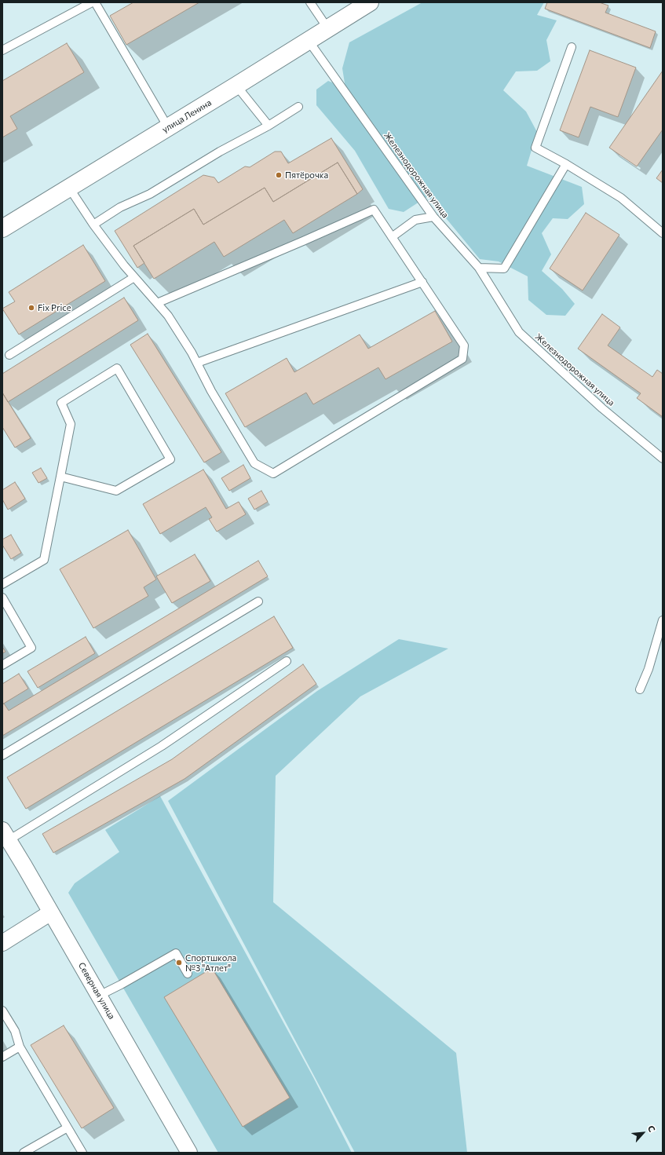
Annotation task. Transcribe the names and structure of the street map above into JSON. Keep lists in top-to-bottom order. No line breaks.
{"streets":{"street":["улица Ленина","Северная улица"],"lane":["Железнодорожная улица"]},"crossings":[["улица Ленина","Железнодорожная улица"]],"places":["Пятёрочка","Fix Price","Спортшкола №3 \"Атлет\""],"north":"top right"}
